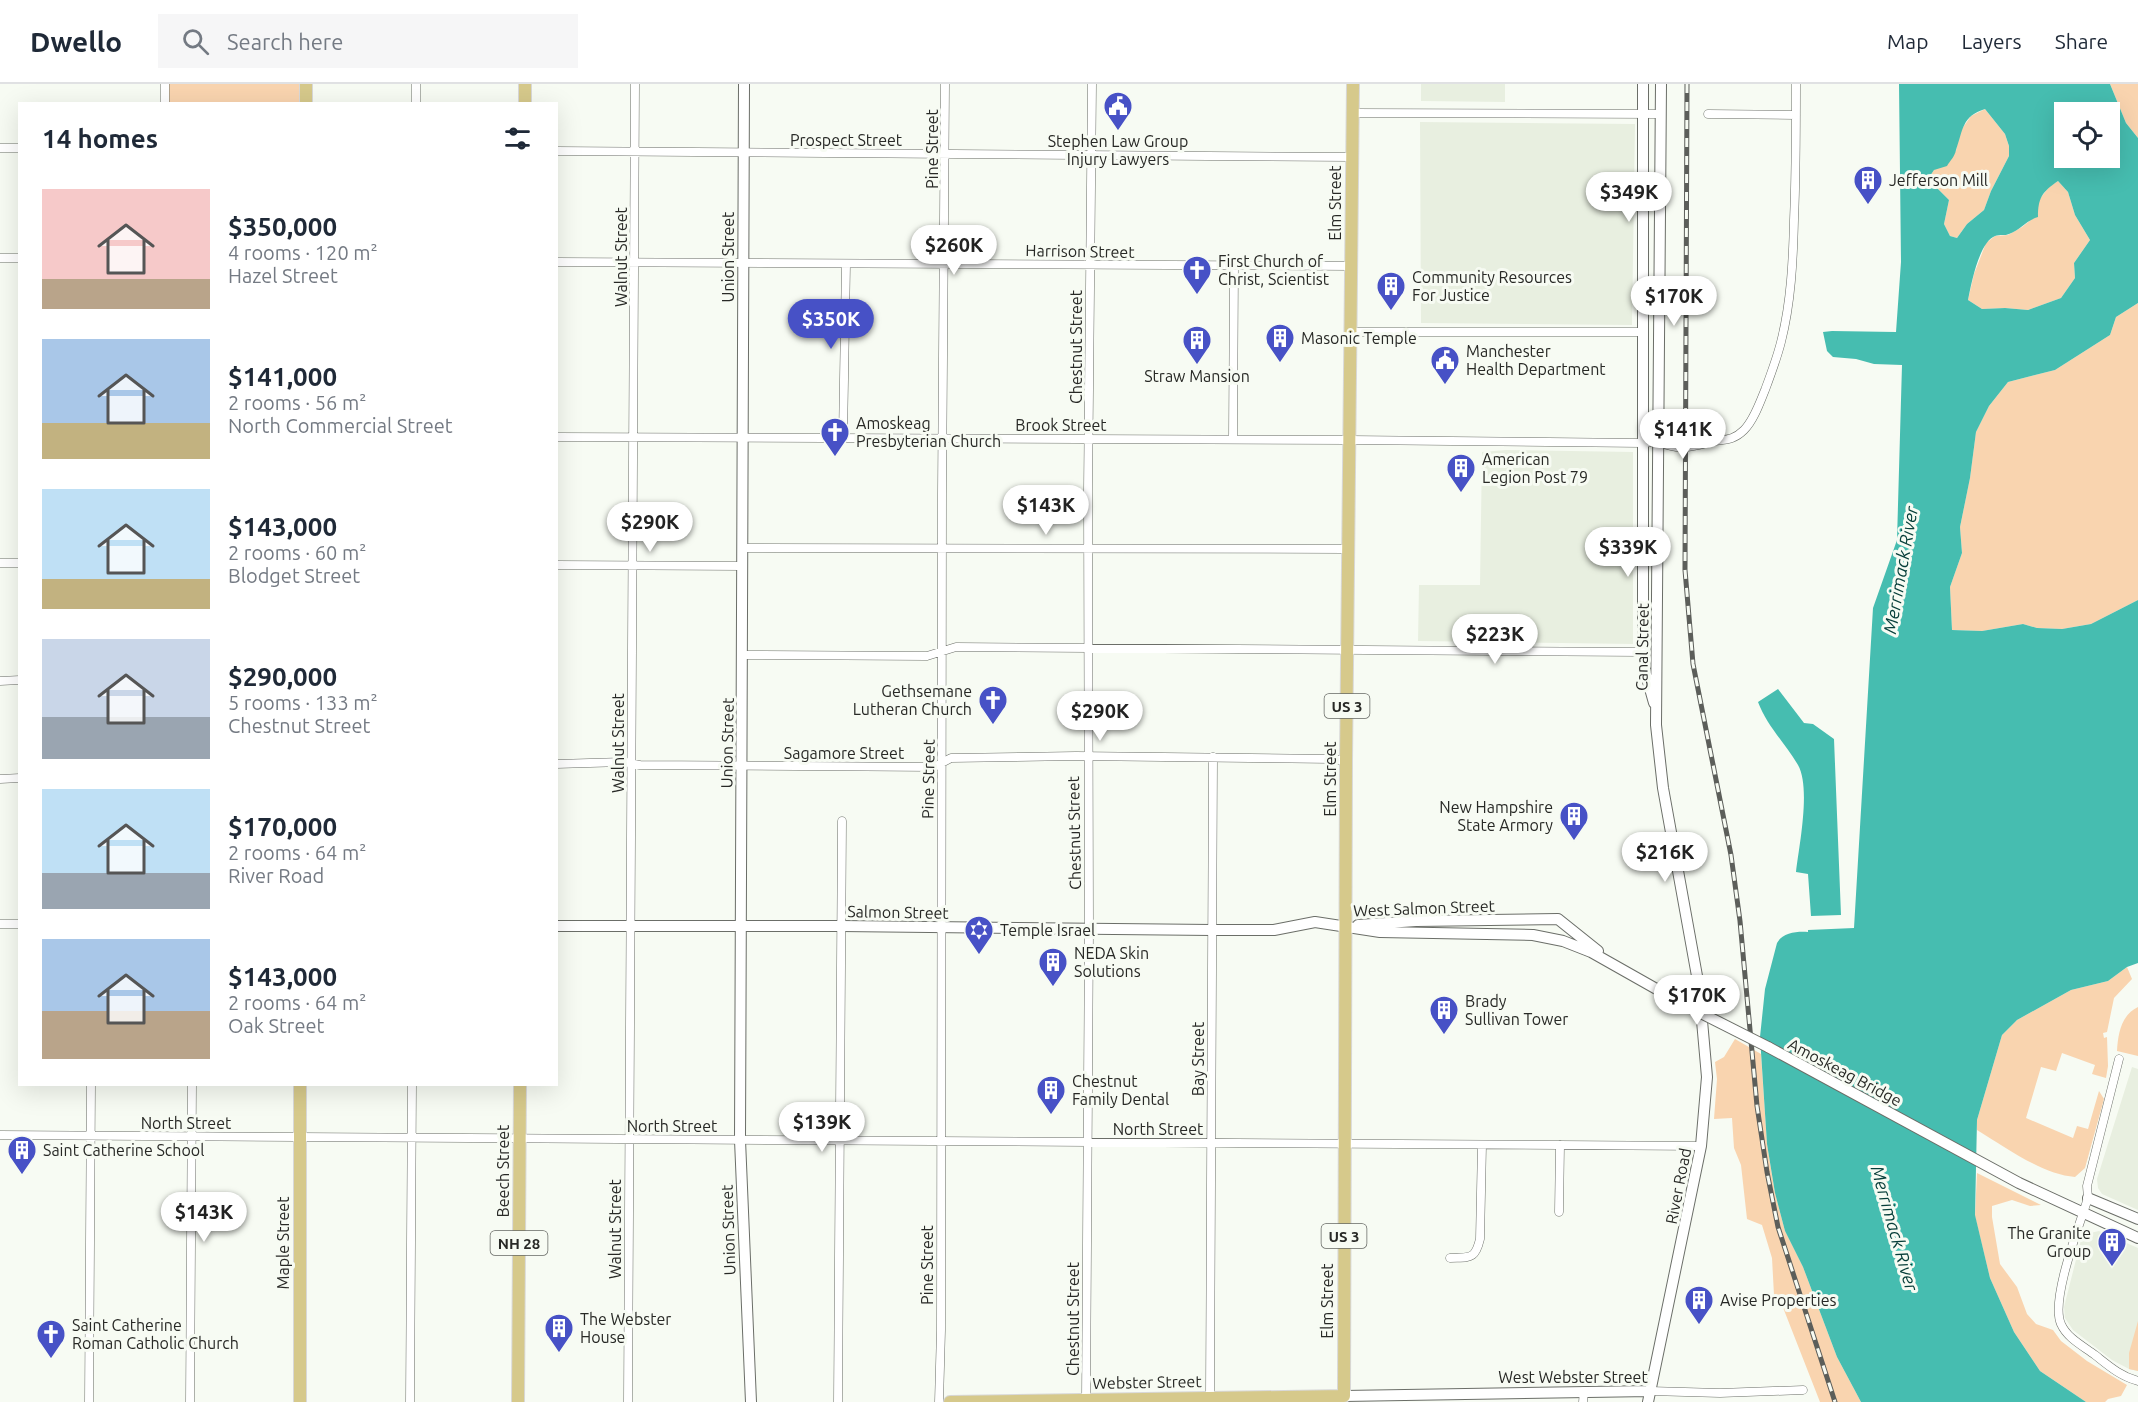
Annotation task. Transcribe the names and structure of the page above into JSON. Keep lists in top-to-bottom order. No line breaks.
{"streets":{"main road":["Elm Street","US 3","Beech Street","Maple Street","NH 28","Webster Street"],"street":["Prospect Street","Pine Street","Harrison Street","Walnut Street","Union Street","Chestnut Street","Brook Street","Canal Street","Sagamore Street","West Salmon Street","Salmon Street","Bay Street","Amoskeag Bridge","North Street","River Road","West Webster Street"]},"crossings":[["Prospect Street","Pine Street"],["Prospect Street","Elm Street"],["Prospect Street","Walnut Street"],["Prospect Street","Union Street"],["Prospect Street","Chestnut Street"],["Pine Street","Harrison Street"],["Pine Street","Brook Street"],["Pine Street","Sagamore Street"],["Pine Street","Salmon Street"],["Pine Street","North Street"],["Elm Street","Harrison Street"],["Elm Street","Brook Street"],["Elm Street","Sagamore Street"],["Elm Street","West Salmon Street"],["Elm Street","Salmon Street"],["Elm Street","North Street"],["Elm Street","West Webster Street"],["Elm Street","Webster Street"],["Harrison Street","Walnut Street"],["Harrison Street","Union Street"],["Harrison Street","Chestnut Street"],["Walnut Street","Brook Street"],["Walnut Street","Sagamore Street"],["Walnut Street","Salmon Street"],["Walnut Street","North Street"],["Union Street","Brook Street"],["Union Street","Sagamore Street"],["Union Street","Salmon Street"],["Union Street","North Street"],["Chestnut Street","Brook Street"],["Chestnut Street","Sagamore Street"],["Chestnut Street","Salmon Street"],["Chestnut Street","North Street"],["Chestnut Street","Webster Street"],["Brook Street","Canal Street"],["Canal Street","River Road"],["Sagamore Street","Bay Street"],["West Salmon Street","Salmon Street"],["West Salmon Street","Amoskeag Bridge"],["Salmon Street","Bay Street"],["Bay Street","North Street"],["Bay Street","Webster Street"],["North Street","Beech Street"],["North Street","River Road"],["North Street","Maple Street"],["River Road","West Webster Street"],["West Webster Street","Webster Street"]],"water":["Merrimack River"],"places":{"public building":["Stephen Law Group Injury Lawyers","Manchester Health Department"],"building":["Jefferson Mill","Community Resources For Justice","Masonic Temple","Straw Mansion","American Legion Post 79","New Hampshire State Armory","NEDA Skin Solutions","Brady Sullivan Tower","Chestnut Family Dental","Saint Catherine School","The Granite Group","Avise Properties","The Webster House"],"church":["First Church of Christ, Scientist","Amoskeag Presbyterian Church","Gethsemane Lutheran Church","Saint Catherine Roman Catholic Church"],"synagogue":["Temple Israel"]},"page":{"header":"Dwello","search":"Search here","nav":["Map","Layers","Share"],"heading":"14 homes","price":["$349K","$260K","$170K","$350K","$141K","$143K","$290K","$339K","$223K","$290K","$216K","$170K","$139K","$143K"],"list":[{"name":"$350,000","note":"4 rooms · 120 m² · Hazel Street"},{"name":"$141,000","note":"2 rooms · 56 m² · North Commercial Street"},{"name":"$143,000","note":"2 rooms · 60 m² · Blodget Street"},{"name":"$290,000","note":"5 rooms · 133 m² · Chestnut Street"},{"name":"$170,000","note":"2 rooms · 64 m² · River Road"},{"name":"$143,000","note":"2 rooms · 64 m² · Oak Street"}]}}
